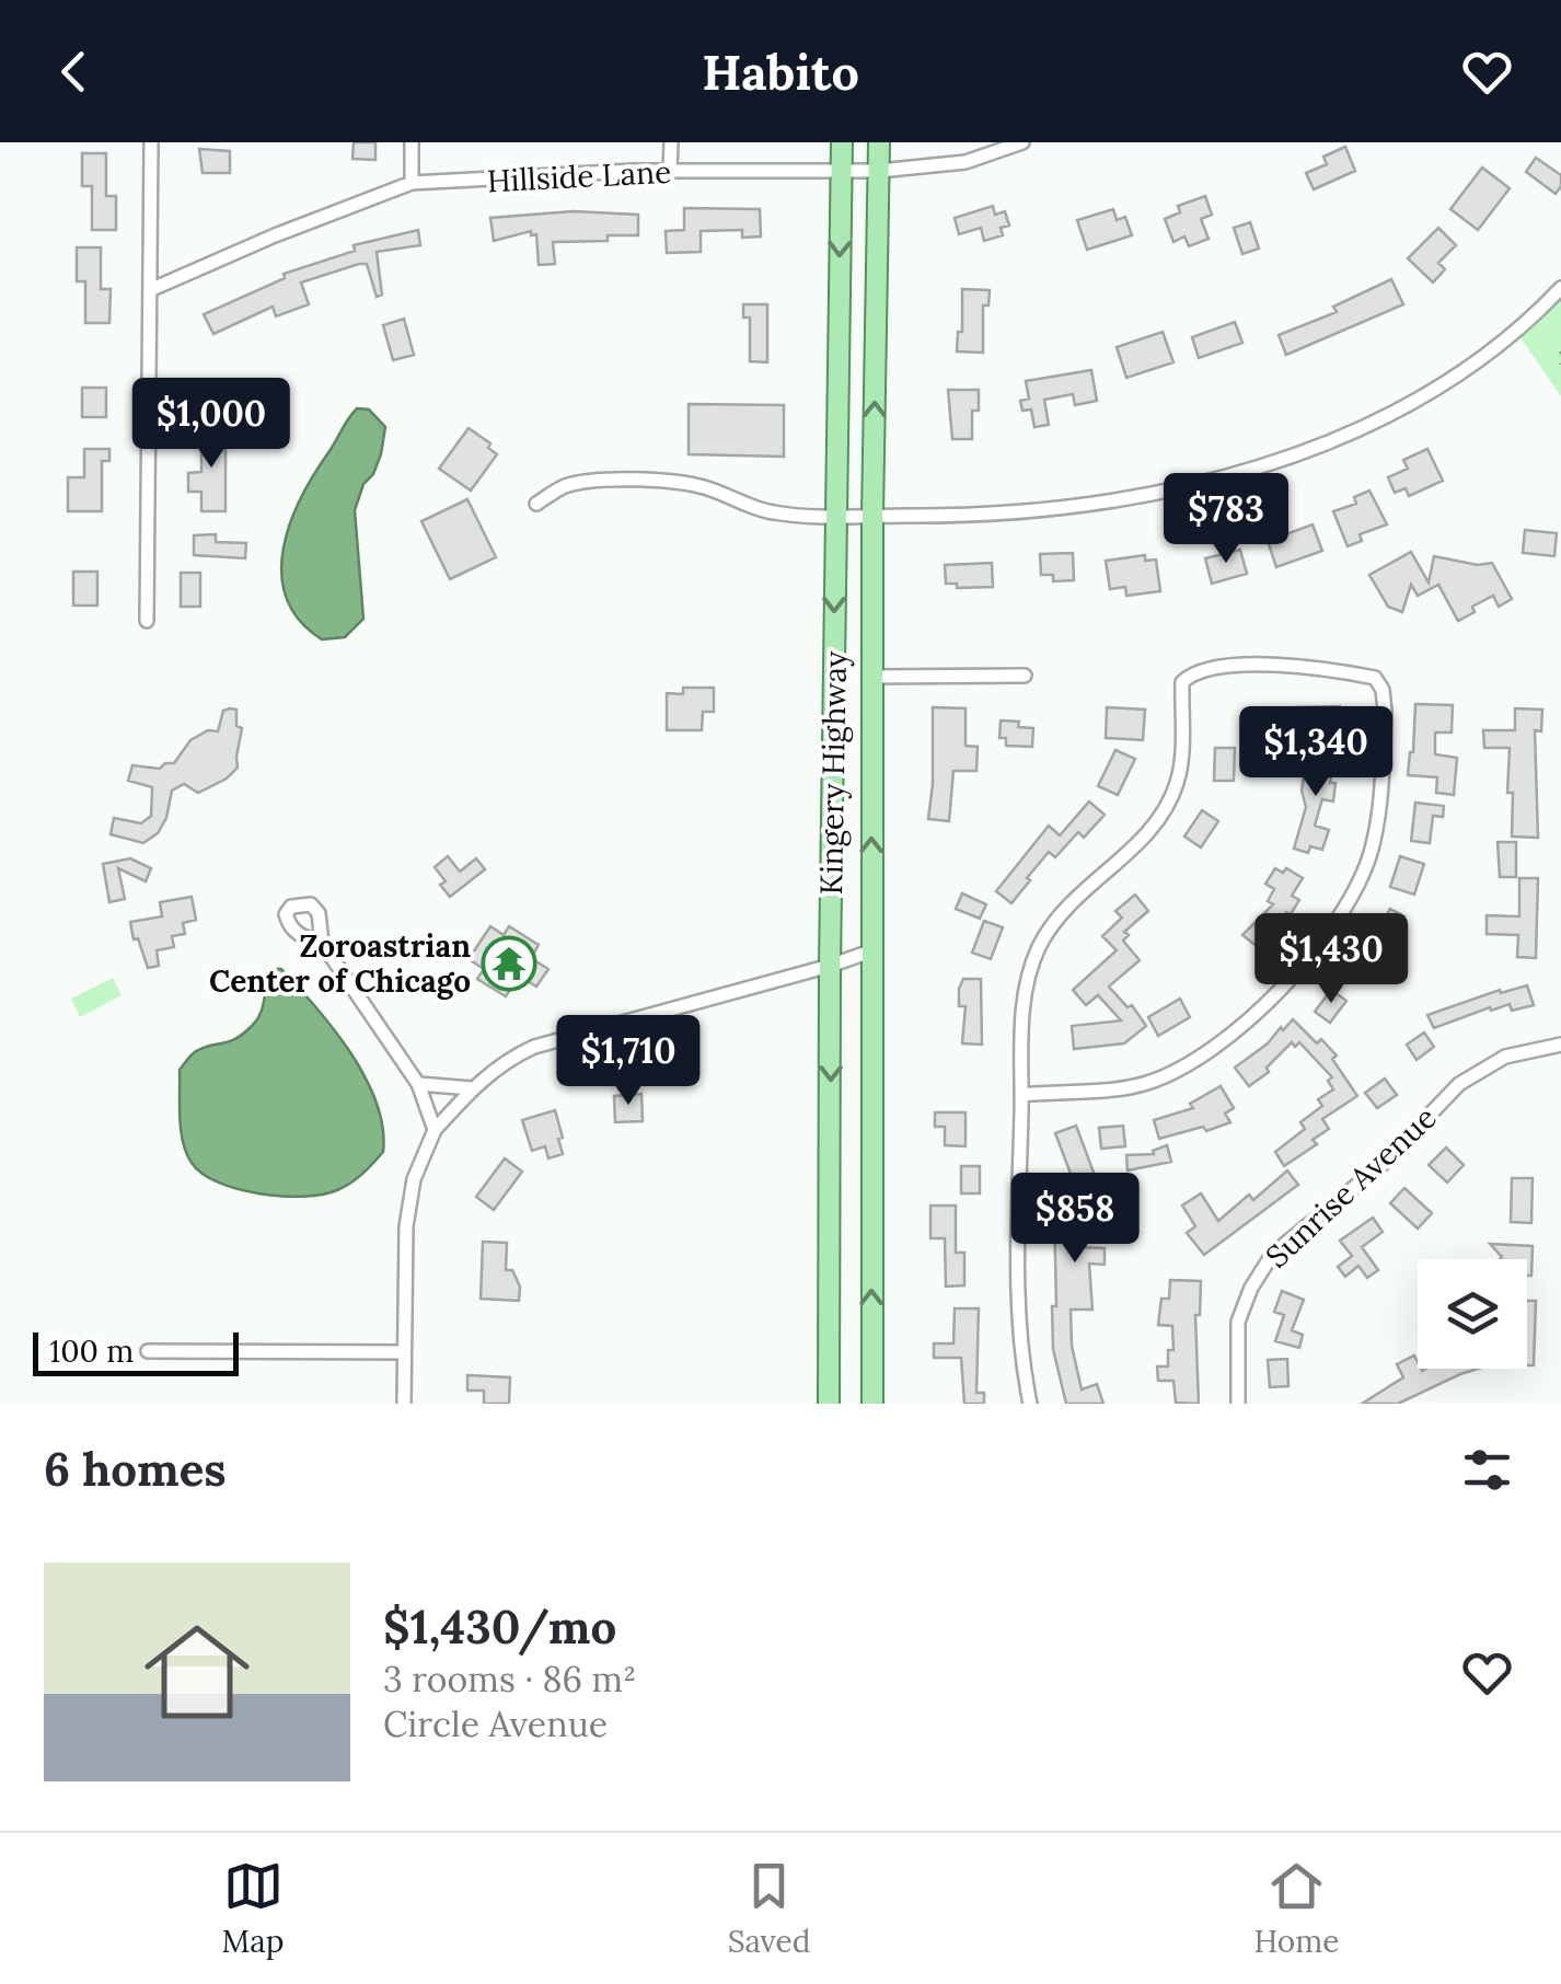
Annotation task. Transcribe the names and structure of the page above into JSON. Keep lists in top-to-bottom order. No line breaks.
{"streets":{"main road":["Kingery Highway"],"street":["Hillside Lane","Sunrise Avenue"]},"crossings":[["Hillside Lane","Kingery Highway"]],"places":{"temple":["Zoroastrian Center of Chicago"]},"scale_bar":"100 m","page":{"header":"Habito","price":["$1,000","$783","$1,340","$1,430","$1,710","$858"],"scale":"100 m","heading":"6 homes","list":[{"name":"$1,430/mo","note":"3 rooms · 86 m² · Circle Avenue"}],"tabs":["Map","Saved","Home"]}}
